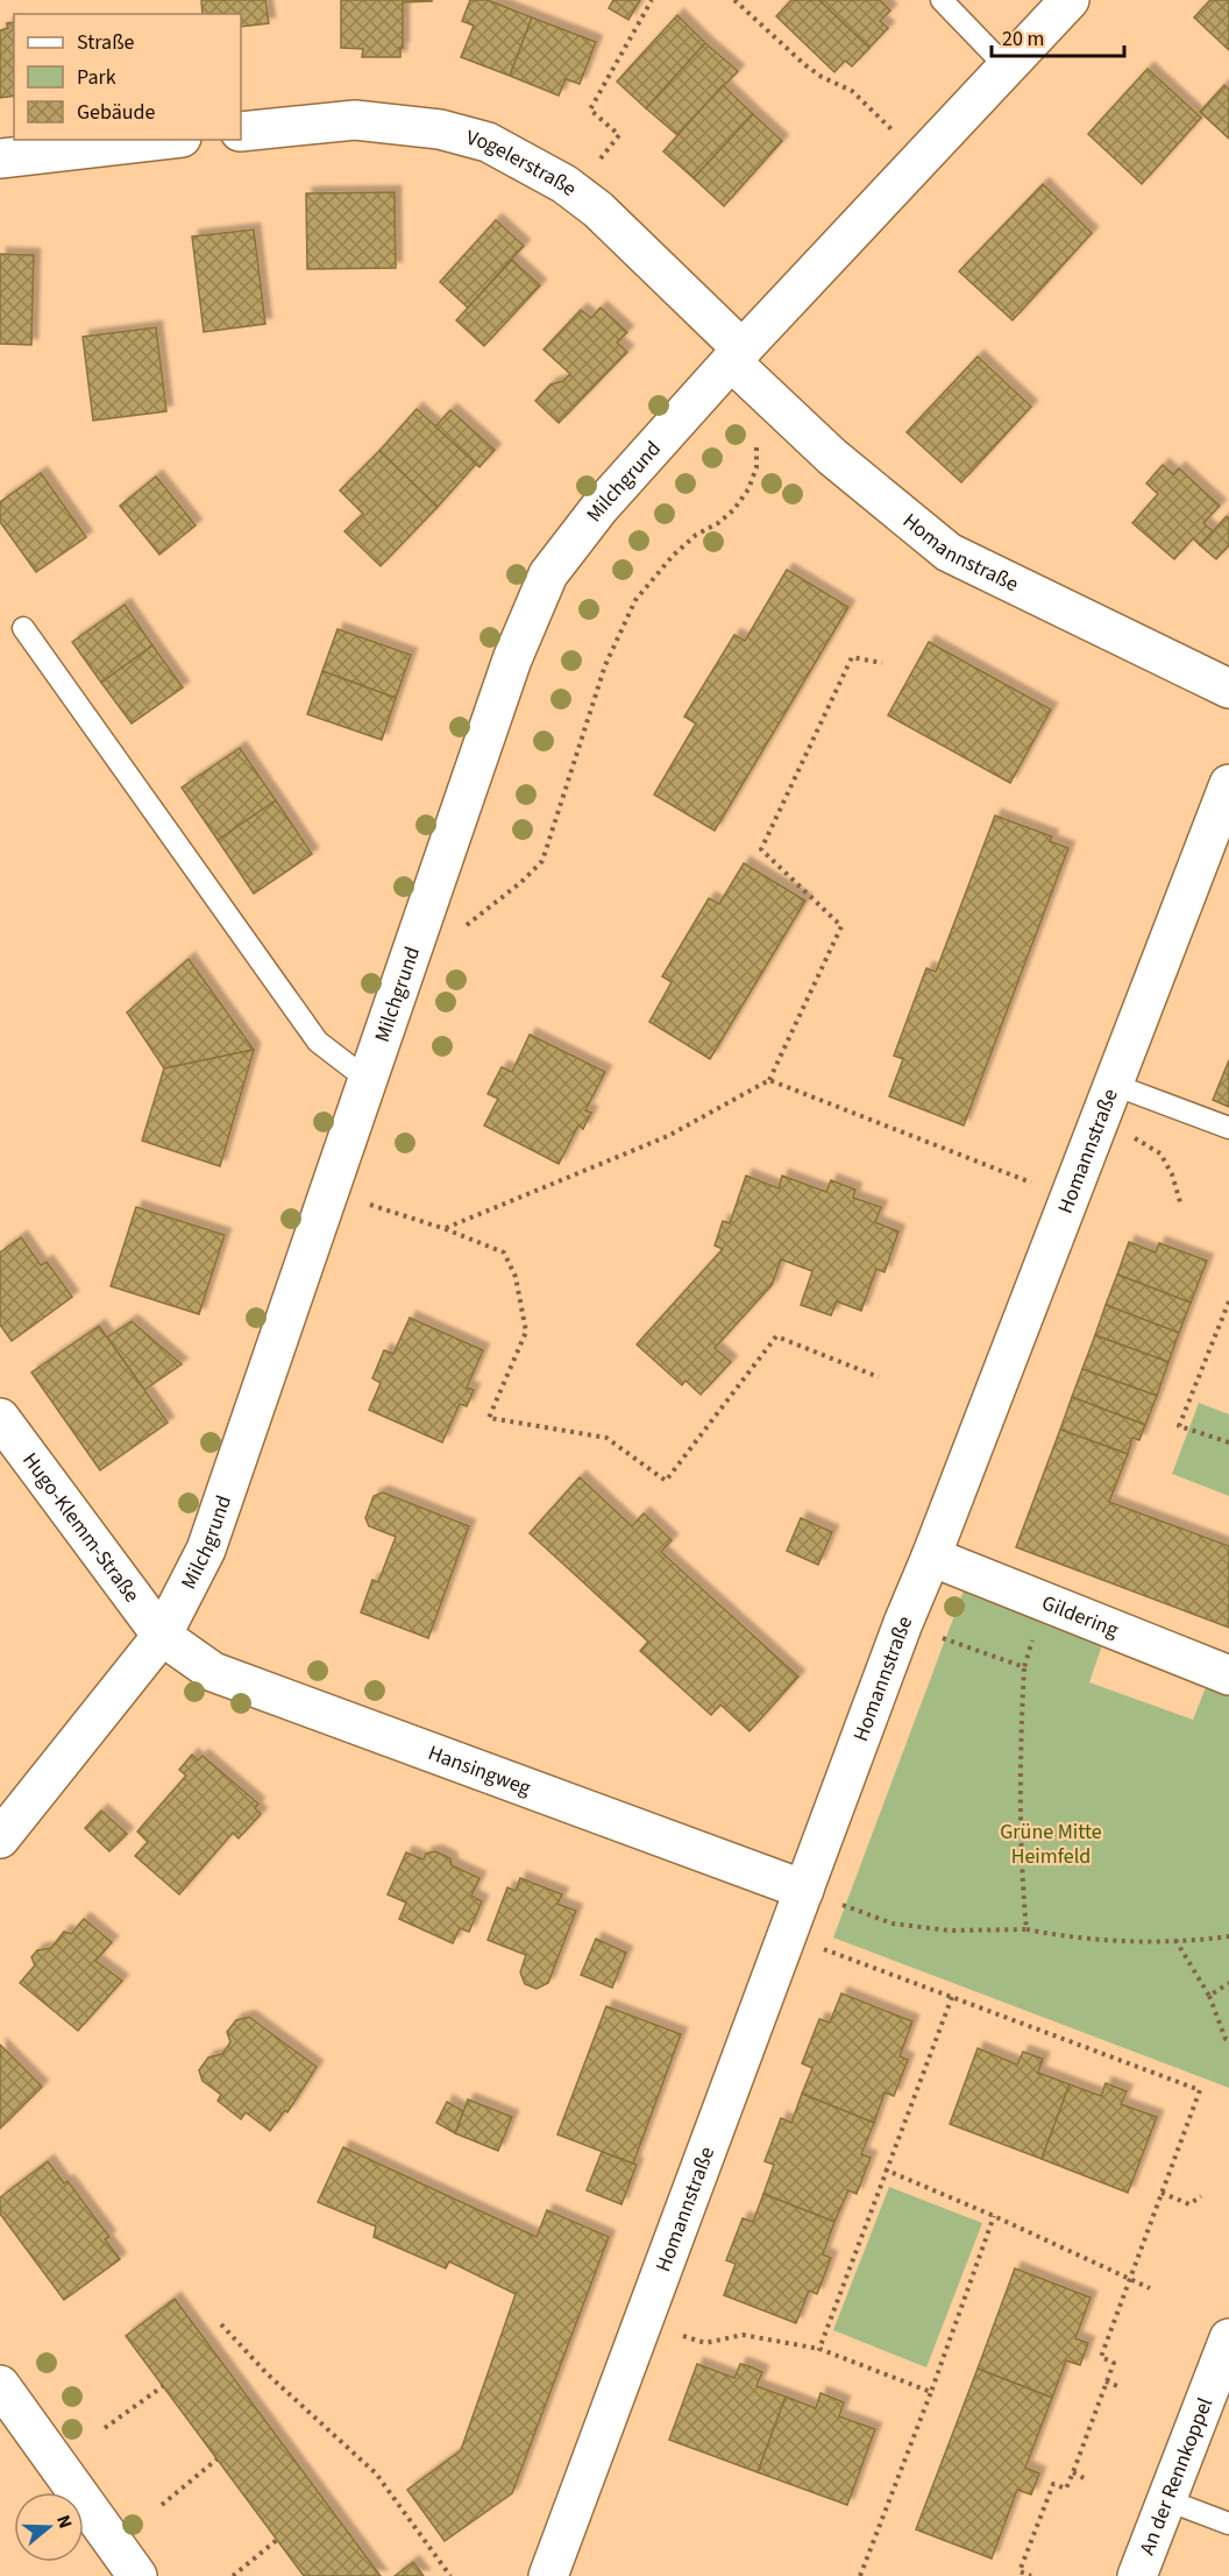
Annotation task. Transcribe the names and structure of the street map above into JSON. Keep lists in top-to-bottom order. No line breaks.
{"streets":{"street":["Vogelerstraße","Milchgrund","Homannstraße","Hugo-Klemm-Straße","Gildering","Hansingweg","An der Rennkoppel"]},"crossings":[["Vogelerstraße","Milchgrund"],["Vogelerstraße","Homannstraße"],["Milchgrund","Homannstraße"],["Milchgrund","Hugo-Klemm-Straße"],["Milchgrund","Hansingweg"],["Homannstraße","Gildering"],["Homannstraße","Hansingweg"],["Hugo-Klemm-Straße","Hansingweg"]],"parks":["Grüne Mitte Heimfeld"],"legend":["Straße","Park","Gebäude"],"scale_bar":"20 m","north":"right"}
